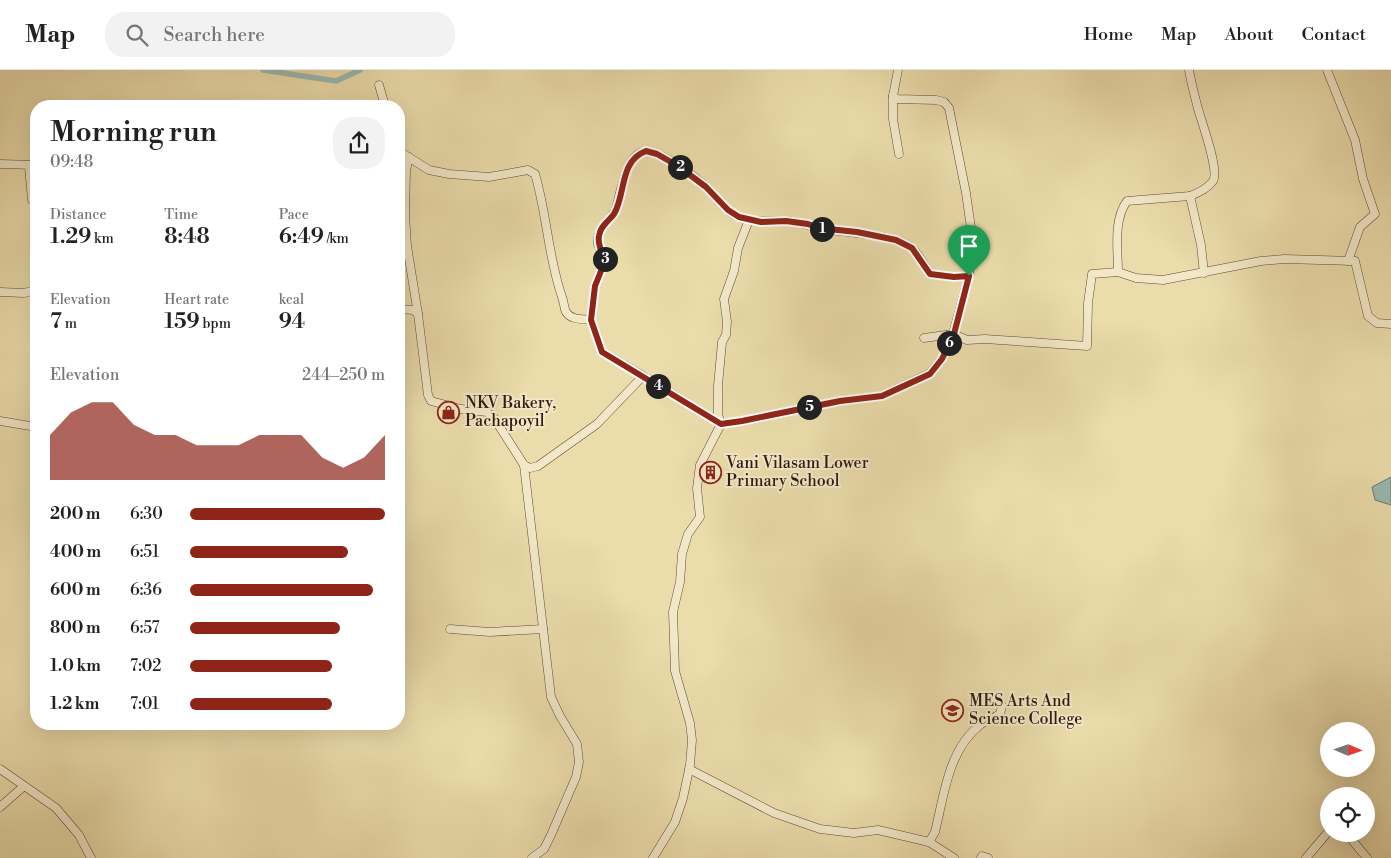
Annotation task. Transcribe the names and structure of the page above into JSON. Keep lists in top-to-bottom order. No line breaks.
{"places":{"shop":["NKV Bakery, Pachapoyil"],"building":["Vani Vilasam Lower Primary School"],"school or university":["MES Arts And Science College"]},"north":"right","page":{"header":"Map","search":"Search here","nav":["Home","Map","About","Contact"],"heading":["Morning run","09:48"],"pins":["2","1","3","6","4","5"],"stats":[["Distance","1.29 km"],["Time","8:48"],["Pace","6:49 /km"],["Elevation","7 m"],["Heart rate","159 bpm"],["kcal","94"]],"chart":["Elevation","244–250 m"],"list":[{"name":"200 m","note":"6:30"},{"name":"400 m","note":"6:51"},{"name":"600 m","note":"6:36"},{"name":"800 m","note":"6:57"},{"name":"1.0 km","note":"7:02"},{"name":"1.2 km","note":"7:01"}]}}
